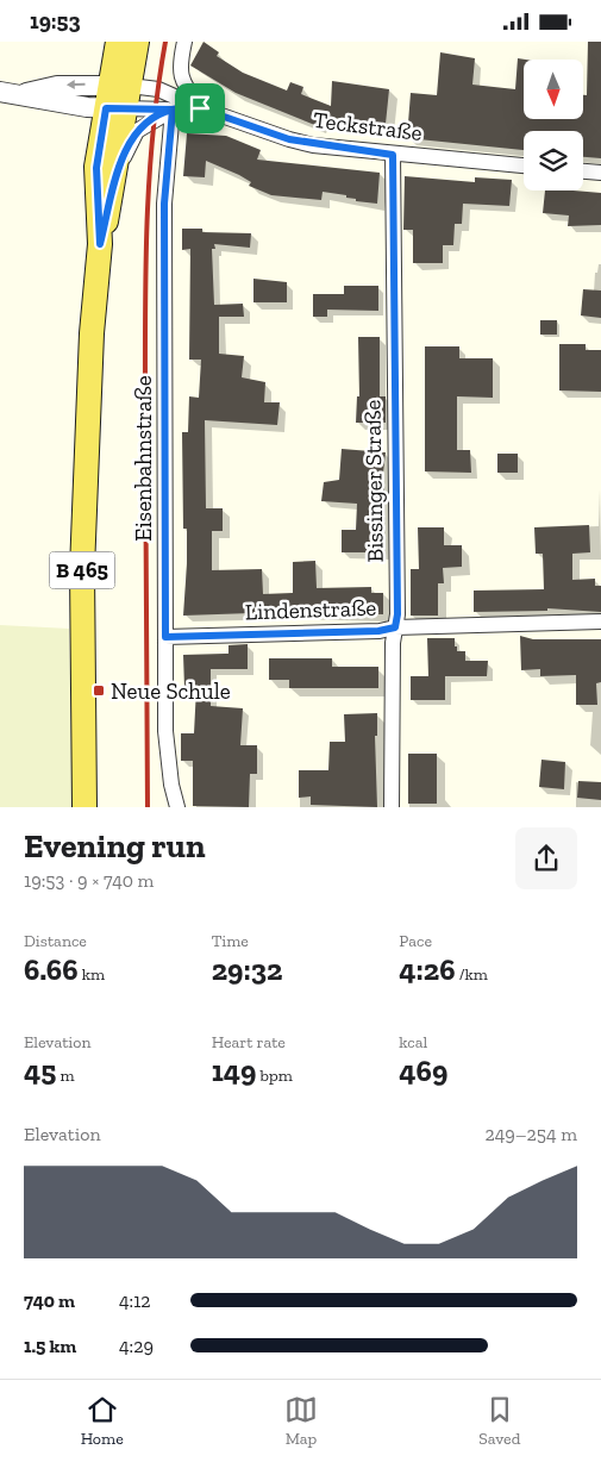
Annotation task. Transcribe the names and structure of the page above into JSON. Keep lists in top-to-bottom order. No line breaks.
{"streets":{"main road":["B 465"],"street":["Teckstraße","Eisenbahnstraße","Bissinger Straße","Lindenstraße"]},"crossings":[["Teckstraße","Eisenbahnstraße"],["Teckstraße","Bissinger Straße"],["Teckstraße","B 465"],["Eisenbahnstraße","Lindenstraße"],["Bissinger Straße","Lindenstraße"]],"places":{"transit":["Neue Schule"]},"north":"bottom","page":{"status":"19:53","heading":["Evening run","19:53 · 9 × 740 m"],"stats":[["Distance","6.66 km"],["Time","29:32"],["Pace","4:26 /km"],["Elevation","45 m"],["Heart rate","149 bpm"],["kcal","469"]],"chart":["Elevation","249–254 m"],"list":[{"name":"740 m","note":"4:12"},{"name":"1.5 km","note":"4:29"}],"tabs":["Home","Map","Saved"]}}
